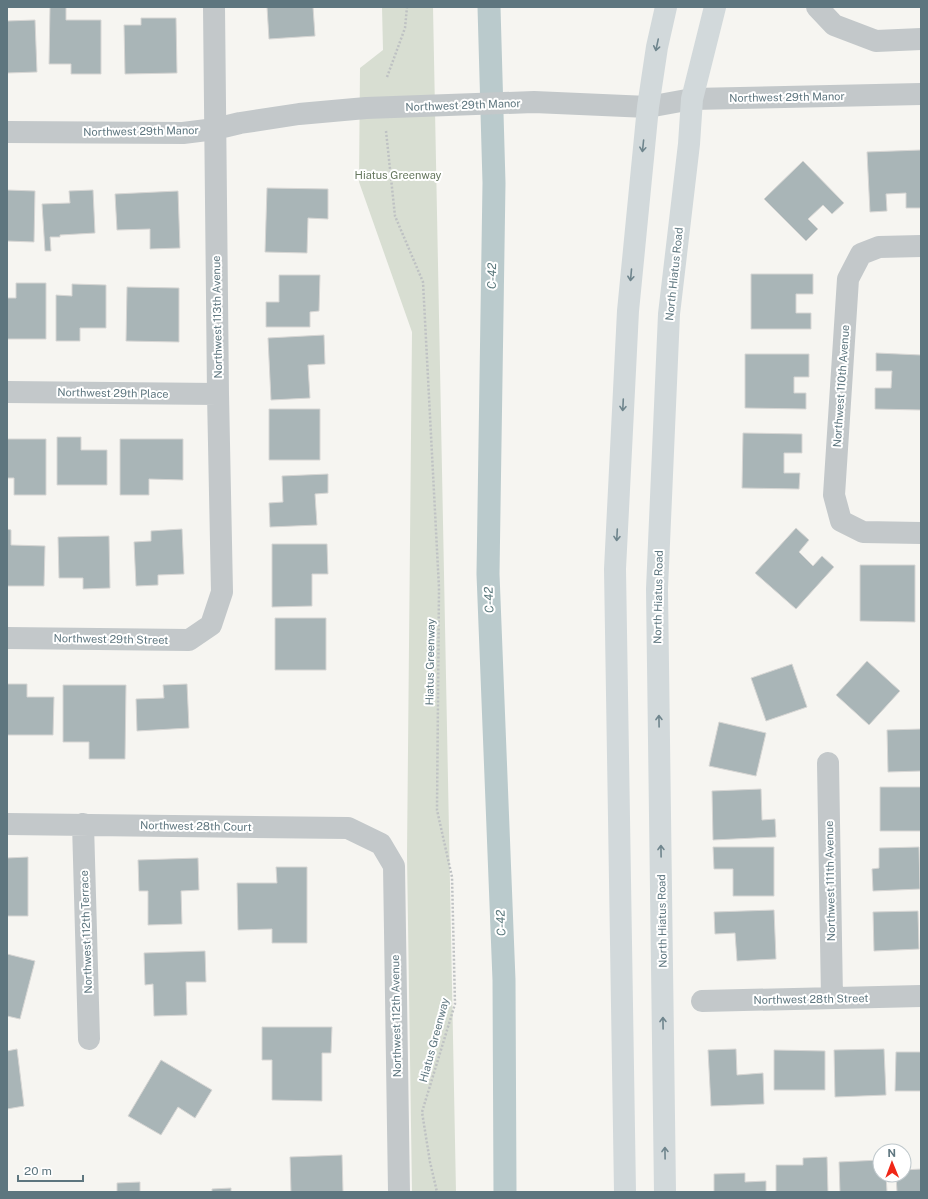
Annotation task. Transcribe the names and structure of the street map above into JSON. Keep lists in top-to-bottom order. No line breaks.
{"streets":{"main road":["North Hiatus Road"],"street":["Northwest 29th Manor","Northwest 113th Avenue","Northwest 110th Avenue","Northwest 29th Place","Northwest 29th Street","Northwest 28th Court","Northwest 111th Avenue","Northwest 112th Terrace","Northwest 28th Street","Northwest 112th Avenue"],"path":["Hiatus Greenway"]},"crossings":[["Northwest 29th Manor","North Hiatus Road"],["Northwest 29th Manor","Northwest 113th Avenue"],["Northwest 113th Avenue","Northwest 29th Place"],["Northwest 113th Avenue","Northwest 29th Street"],["Northwest 28th Court","Northwest 112th Terrace"],["Northwest 28th Court","Northwest 112th Avenue"],["Northwest 111th Avenue","Northwest 28th Street"]],"water":["C-42"],"parks":["Hiatus Greenway"],"scale_bar":"20 m","north":"top"}
